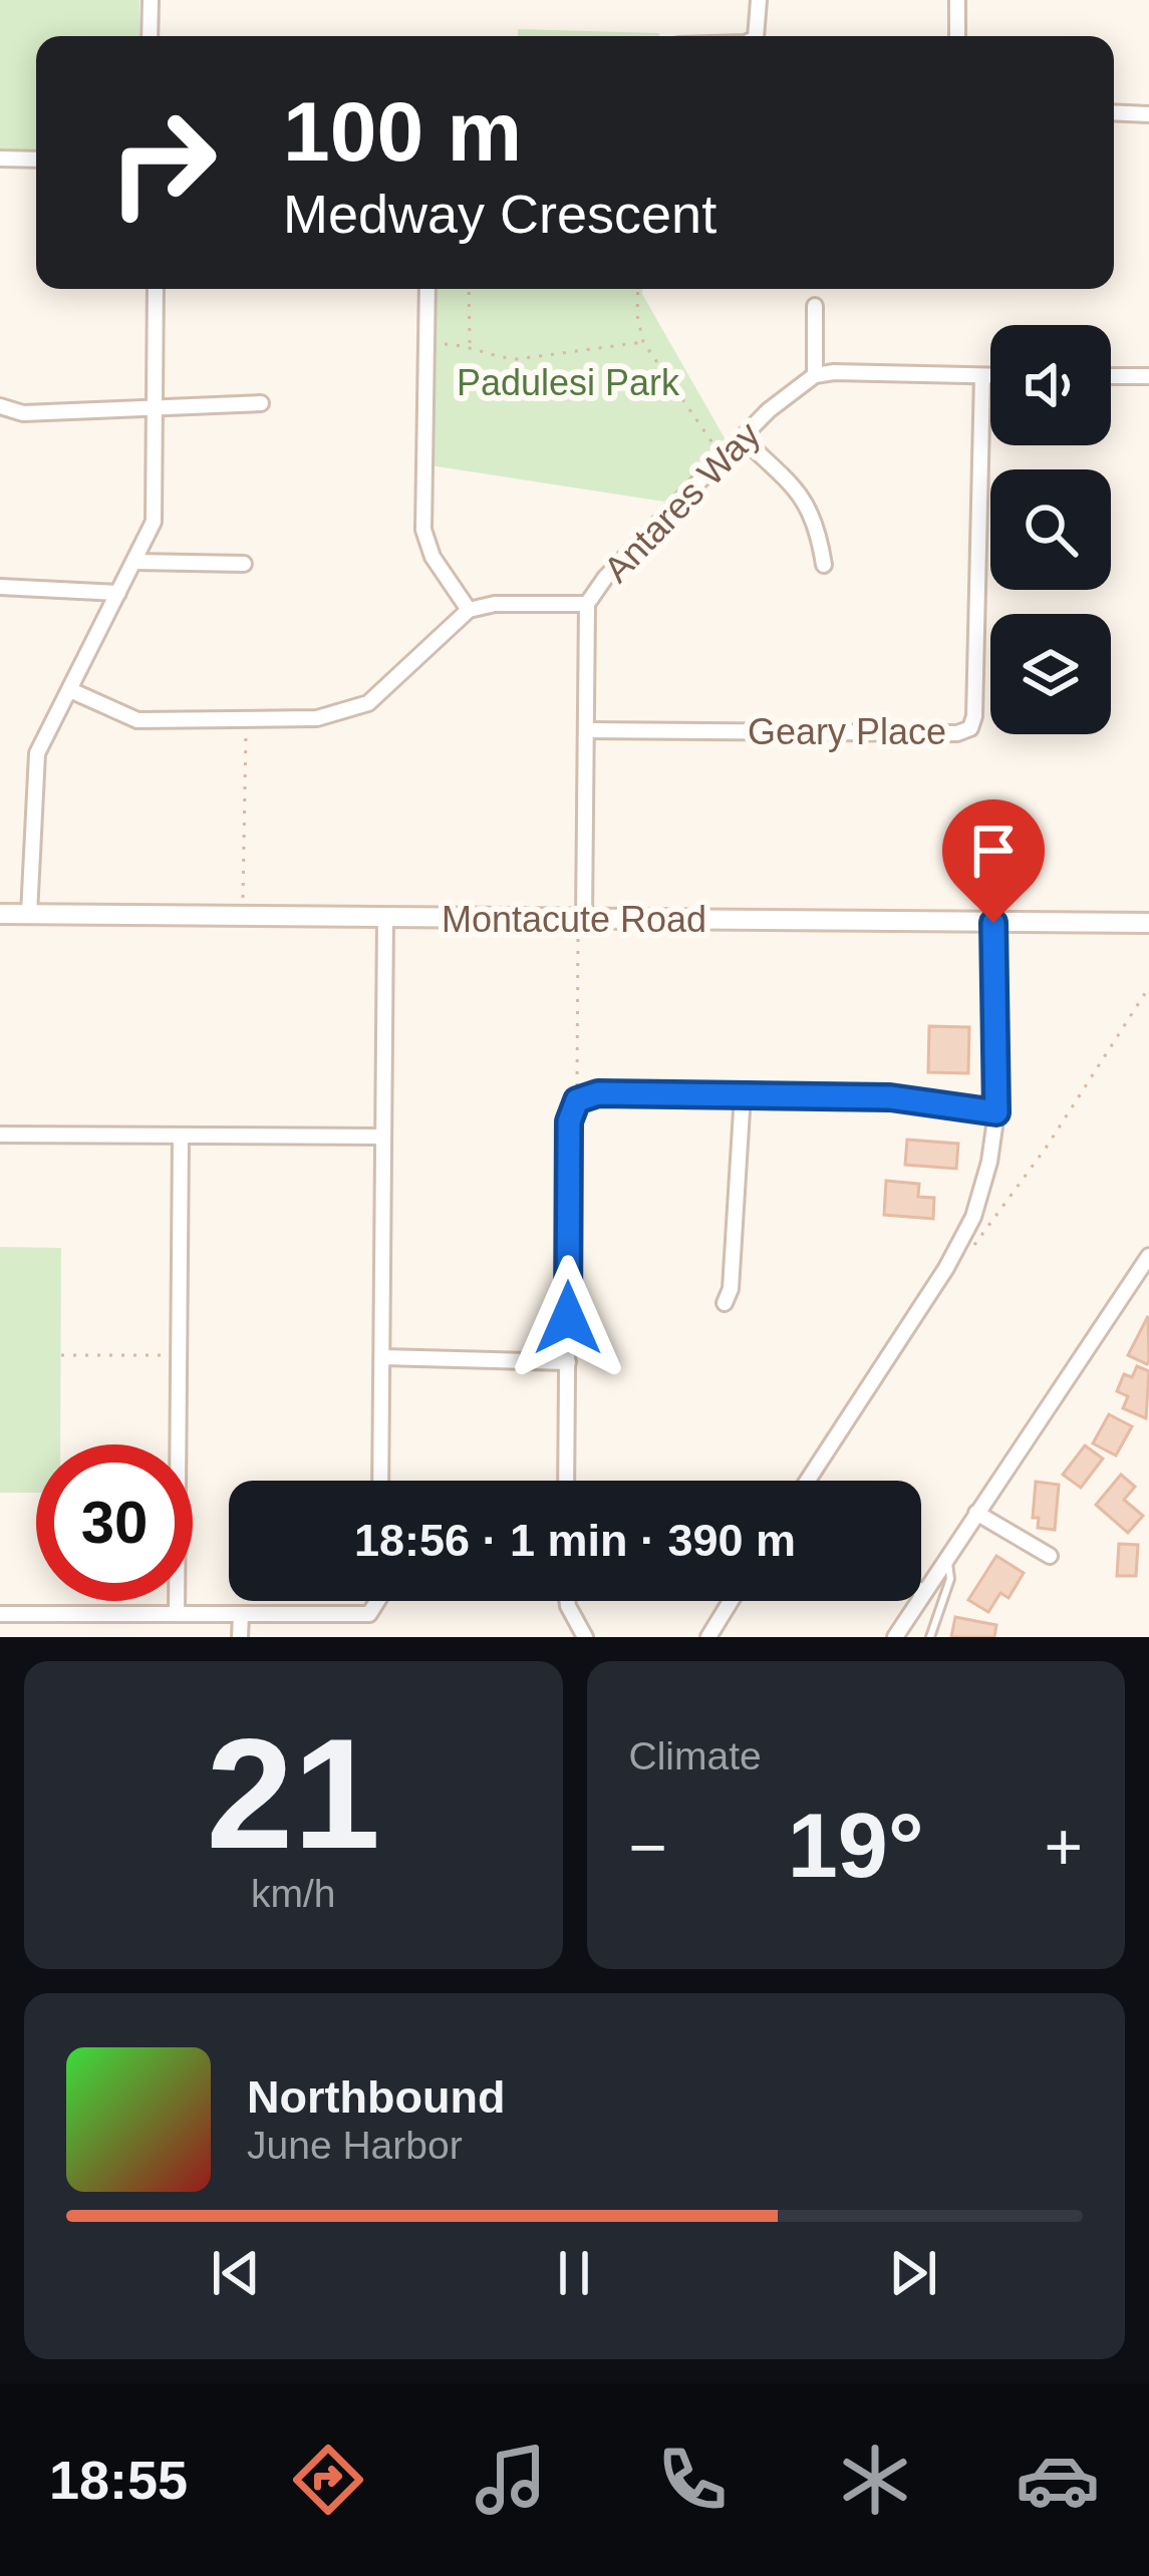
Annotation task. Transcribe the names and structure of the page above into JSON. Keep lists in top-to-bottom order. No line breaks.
{"streets":{"main road":["Montacute Road"],"street":["Antares Way","Geary Place"]},"crossings":[["Antares Way","Geary Place"],["Antares Way","Montacute Road"]],"parks":["Padulesi Park"],"page":{"turn":["100 m","Medway Crescent"],"limit":"30","trip":"18:56 · 1 min · 390 m","tile":[["21","km/h"],"Climate"],"heat":["−","19°","+"],"song":["Northbound","June Harbor"],"tabs":"18:55"}}
